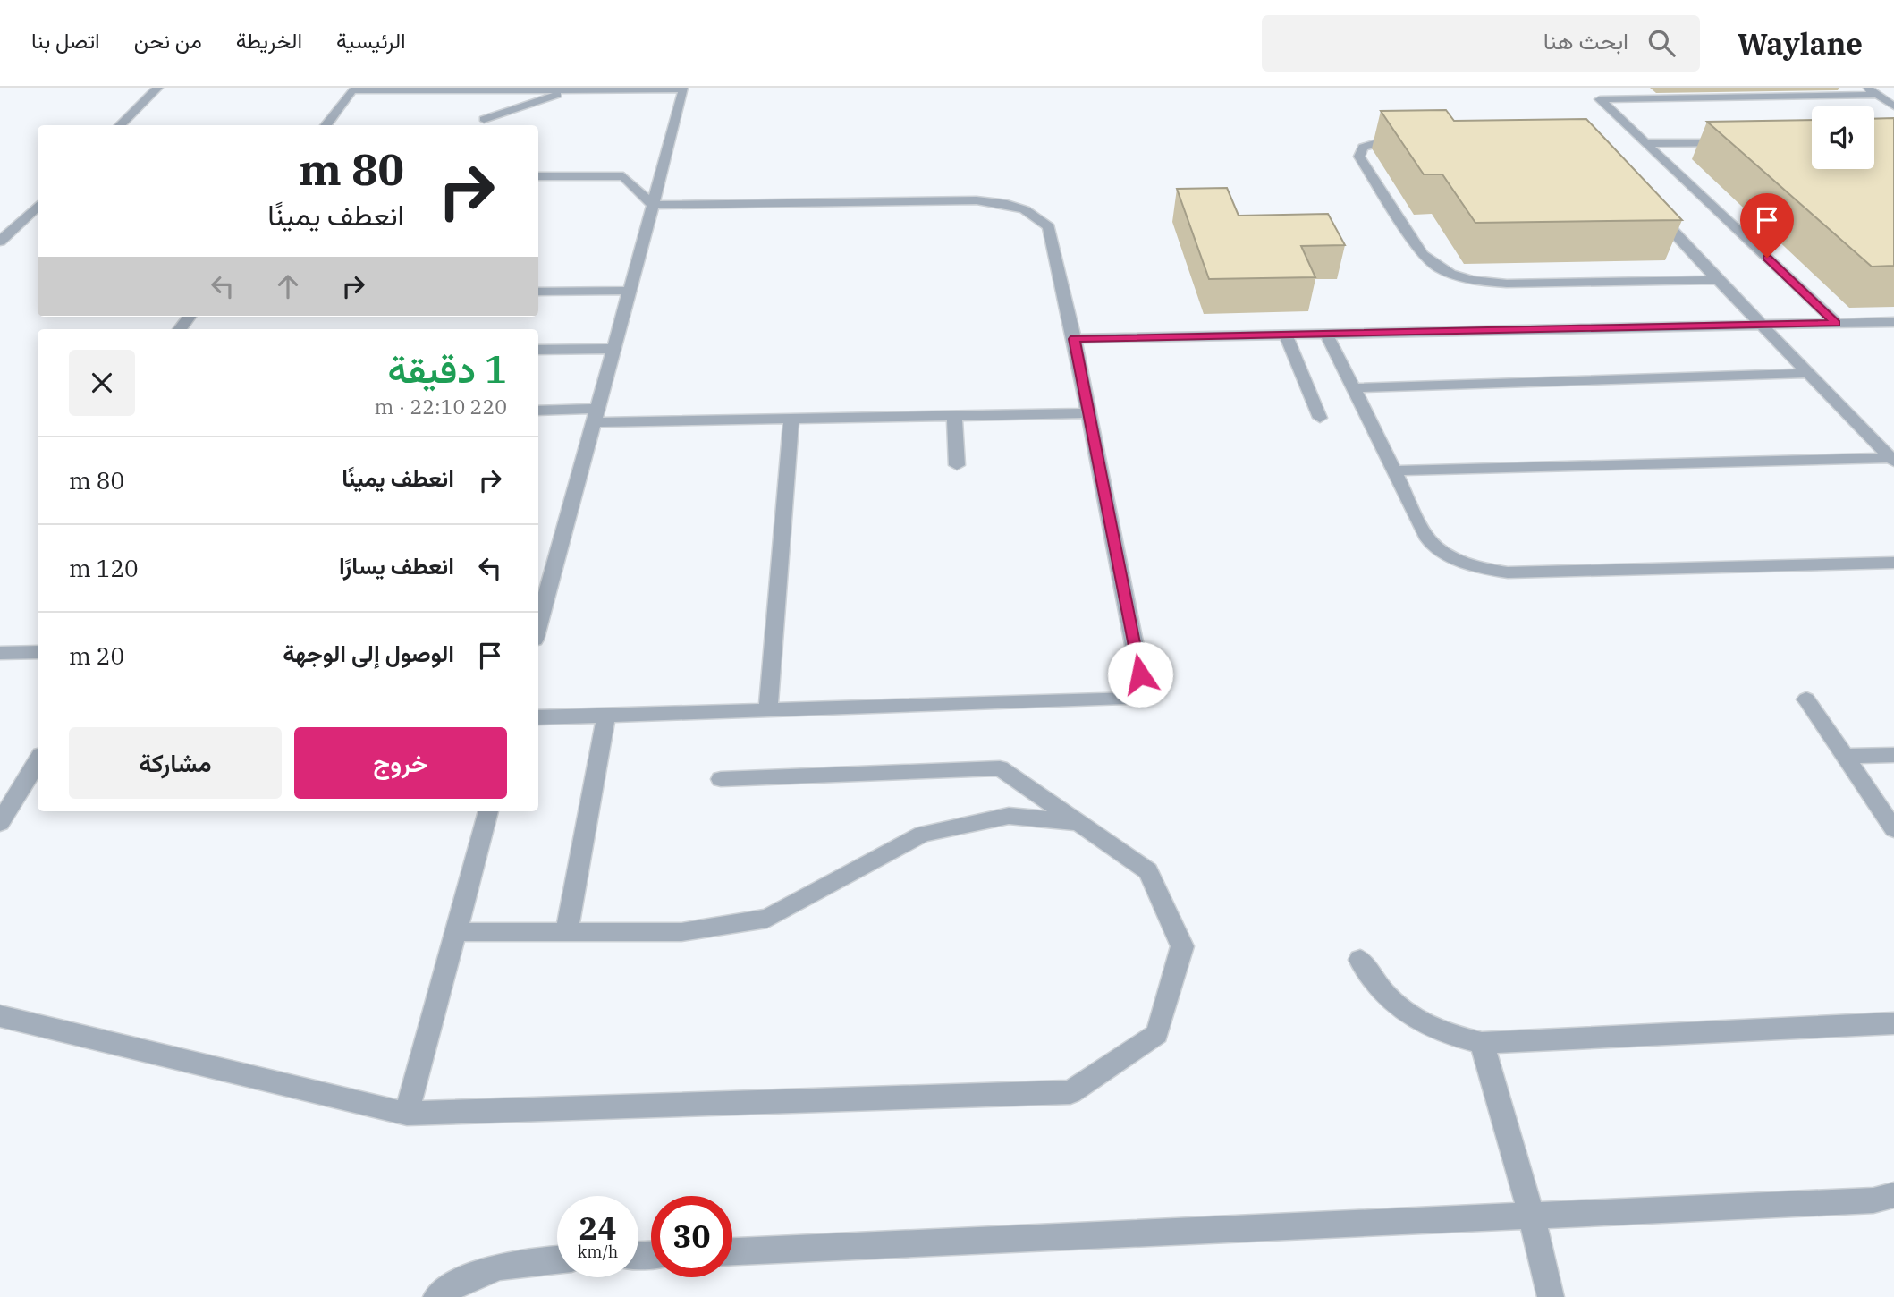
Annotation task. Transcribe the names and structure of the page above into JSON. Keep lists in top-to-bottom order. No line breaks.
{"page":{"header":"Waylane","search":"ابحث هنا","nav":["الرئيسية","الخريطة","من نحن","اتصل بنا"],"turn":["80 m","انعطف يمينًا"],"heading":["1 دقيقة","220 m · 22:10"],"list":[{"name":"انعطف يمينًا","value":"80 m"},{"name":"انعطف يسارًا","value":"120 m"},{"name":"الوصول إلى الوجهة","value":"20 m"}],"buttons":["خروج","مشاركة"],"speed":"24 km/h","limit":"30"}}
